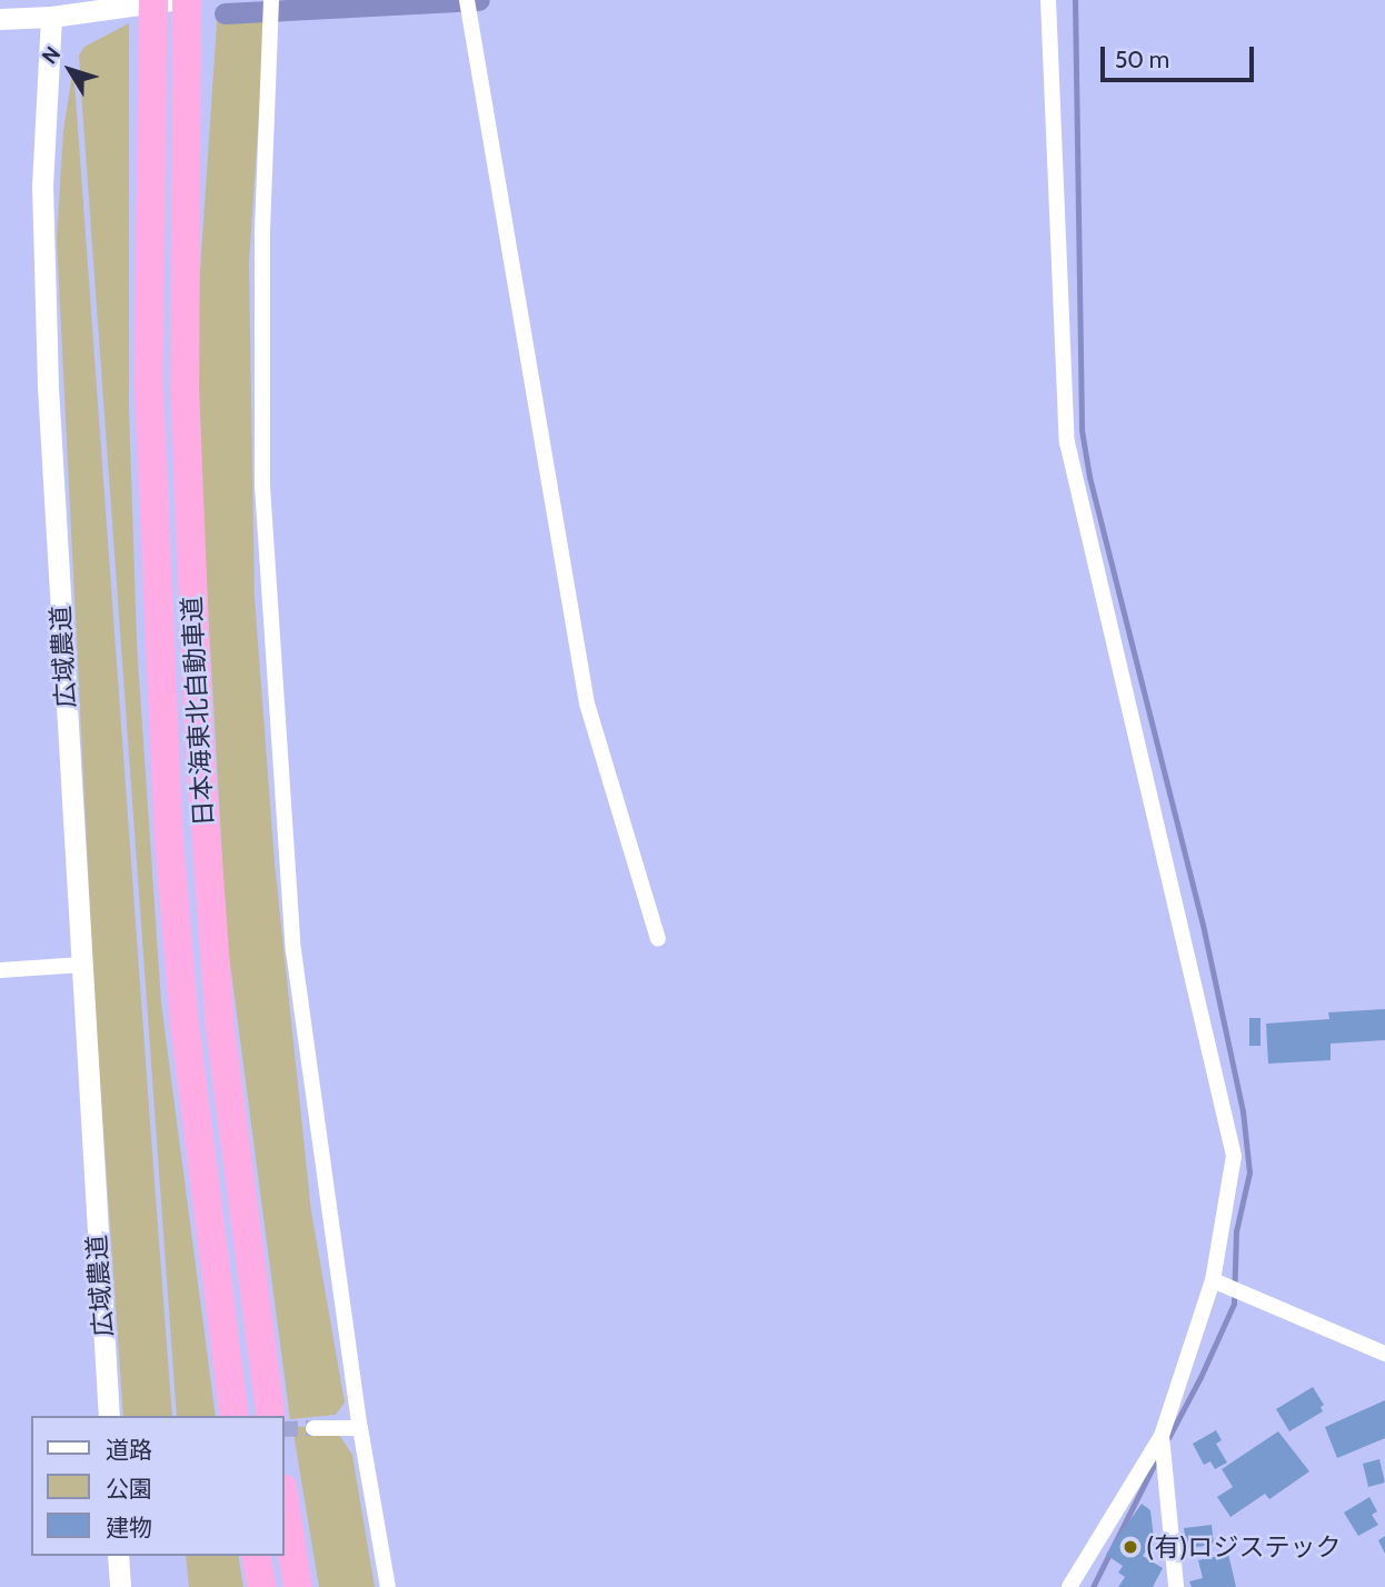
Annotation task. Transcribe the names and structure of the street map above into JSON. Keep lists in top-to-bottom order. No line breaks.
{"streets":{"highway":["日本海東北自動車道"],"street":["広域農道"]},"places":["(有)ロジステック"],"legend":["道路","公園","建物"],"scale_bar":"50 m","north":"top left"}
